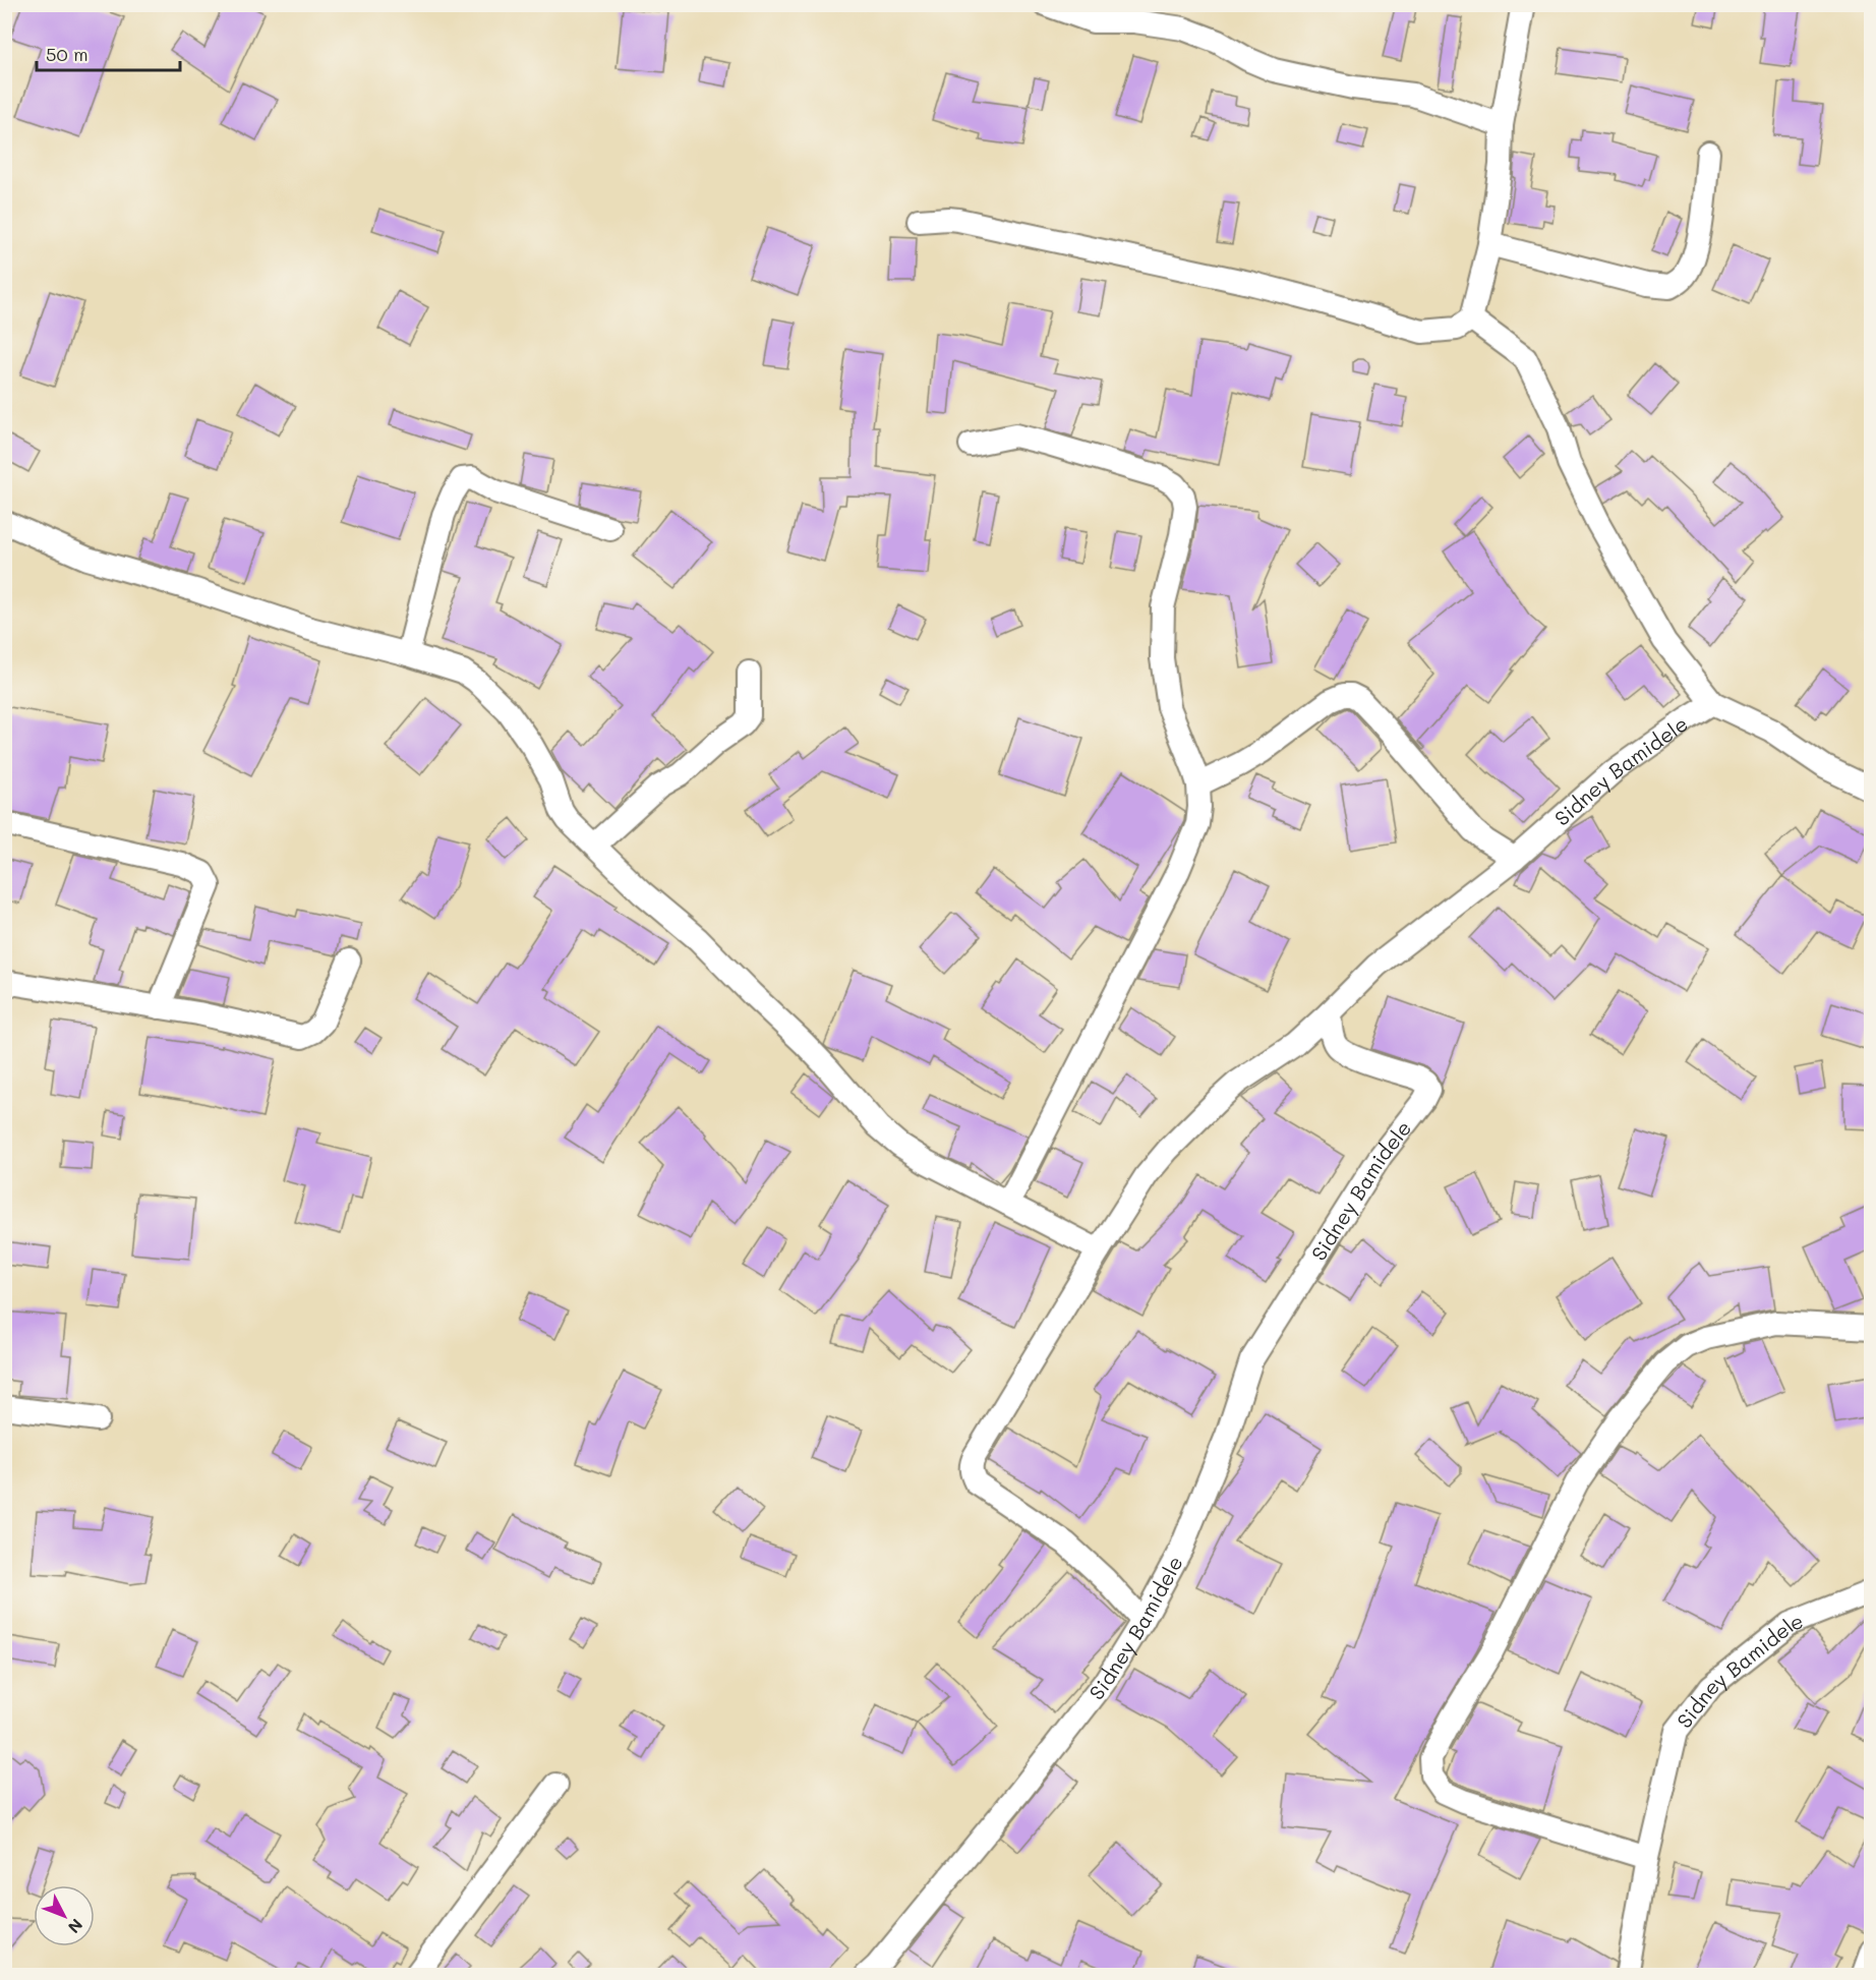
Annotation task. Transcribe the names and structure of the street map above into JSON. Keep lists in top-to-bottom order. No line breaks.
{"streets":{"street":["Sidney Bamidele"]},"scale_bar":"50 m","north":"bottom right"}
